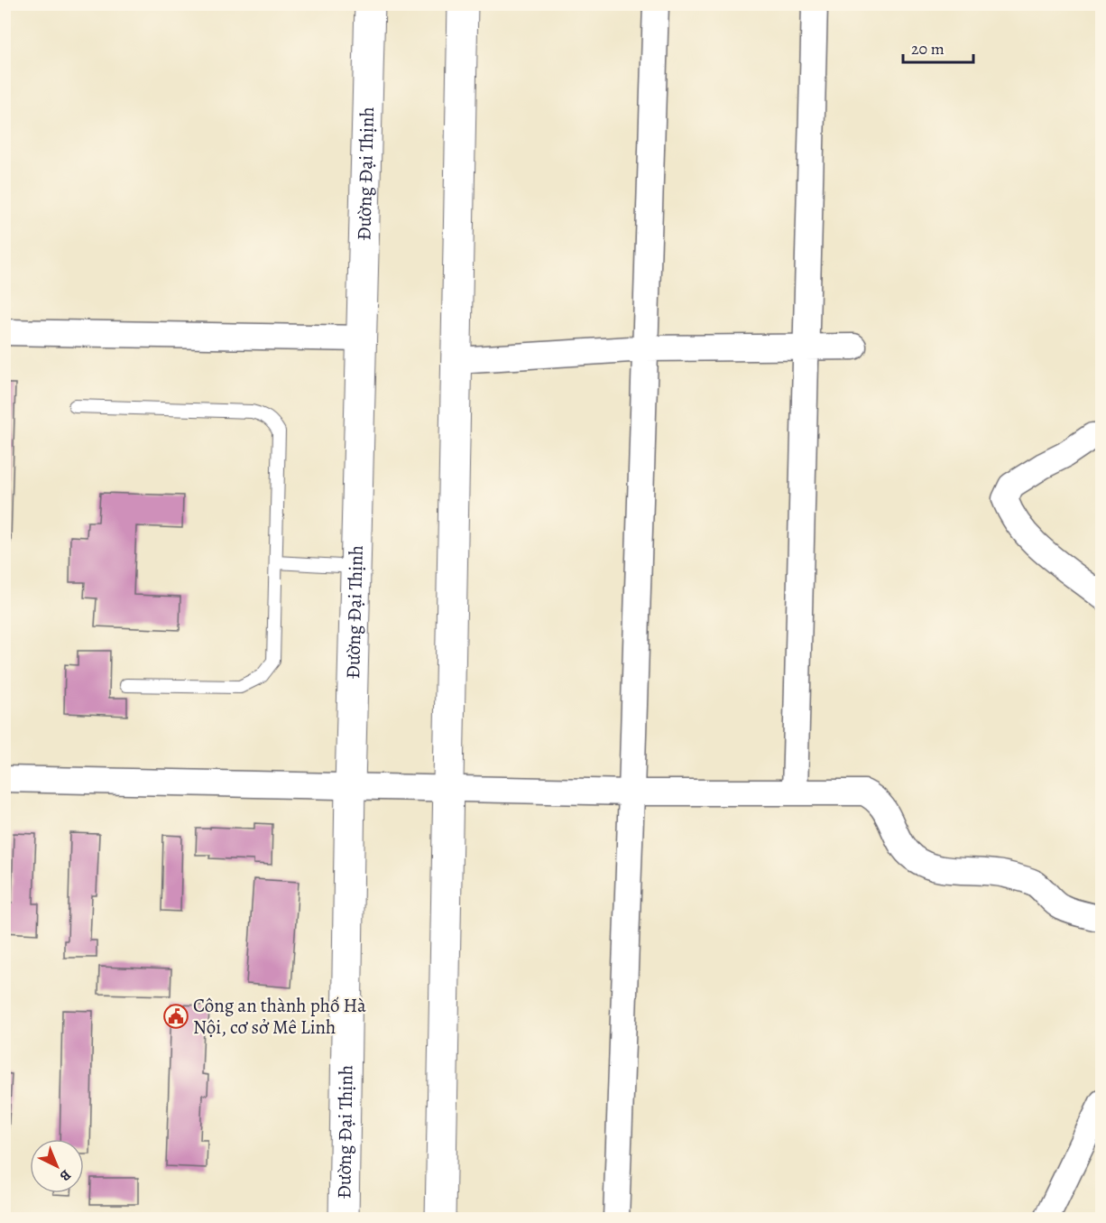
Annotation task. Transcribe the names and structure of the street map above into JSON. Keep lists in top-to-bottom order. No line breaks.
{"streets":{"street":["Đường Đại Thịnh"]},"places":{"public building":["Công an thành phố Hà Nội, cơ sở Mê Linh"]},"scale_bar":"20 m","north":"bottom right"}
